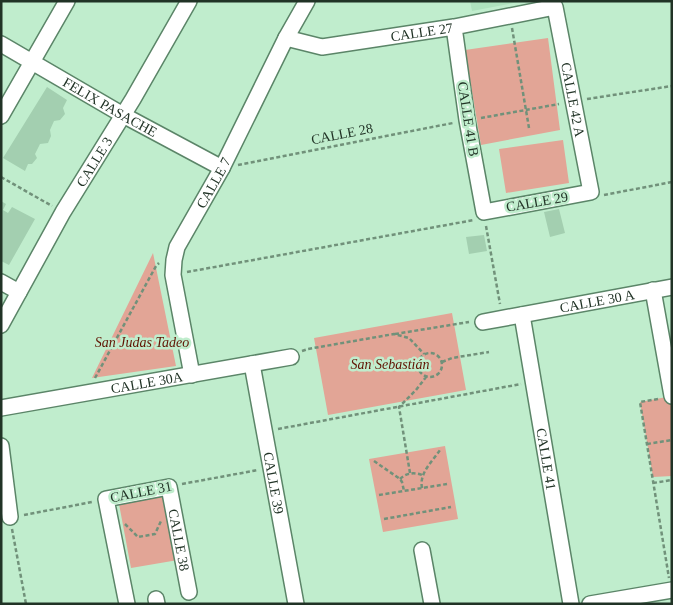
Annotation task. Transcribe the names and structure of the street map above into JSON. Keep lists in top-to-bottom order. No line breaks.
{"streets":{"street":["CALLE 27","CALLE 42 A","FELIX PASACHE","CALLE 41 B","CALLE 3","CALLE 7","CALLE 29","CALLE 30 A","CALLE 30A","CALLE 41","CALLE 39","CALLE 31","CALLE 38"],"path":["CALLE 28"]},"crossings":[["CALLE 27","CALLE 42 A"],["CALLE 27","CALLE 41 B"],["CALLE 27","CALLE 7"],["CALLE 42 A","CALLE 28"],["CALLE 42 A","CALLE 29"],["FELIX PASACHE","CALLE 28"],["FELIX PASACHE","CALLE 3"],["FELIX PASACHE","CALLE 7"],["CALLE 41 B","CALLE 28"],["CALLE 41 B","CALLE 29"],["CALLE 28","CALLE 7"],["CALLE 7","CALLE 30A"],["CALLE 30 A","CALLE 41"],["CALLE 30A","CALLE 39"],["CALLE 39","CALLE 31"],["CALLE 31","CALLE 38"]],"parks":["San Judas Tadeo","San Sebastián"]}
